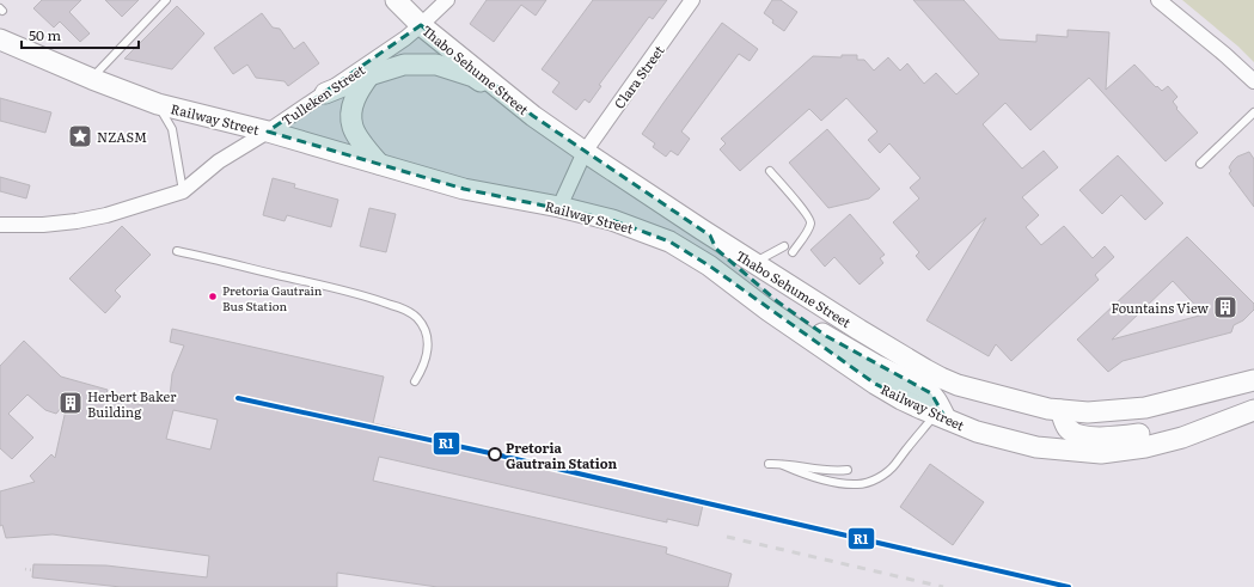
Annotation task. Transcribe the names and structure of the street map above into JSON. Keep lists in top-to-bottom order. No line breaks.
{"streets":{"main road":["Thabo Sehume Street","Railway Street"],"street":["Clara Street","Tulleken Street"]},"crossings":[["Thabo Sehume Street","Clara Street"],["Thabo Sehume Street","Tulleken Street"],["Clara Street","Railway Street"],["Tulleken Street","Railway Street"]],"places":{"place":["NZASM"],"other":["Pretoria Gautrain Bus Station","Pretoria Gautrain Station"],"building":["Fountains View","Herbert Baker Building"]},"lines":["transit line R1"],"scale_bar":"50 m"}
